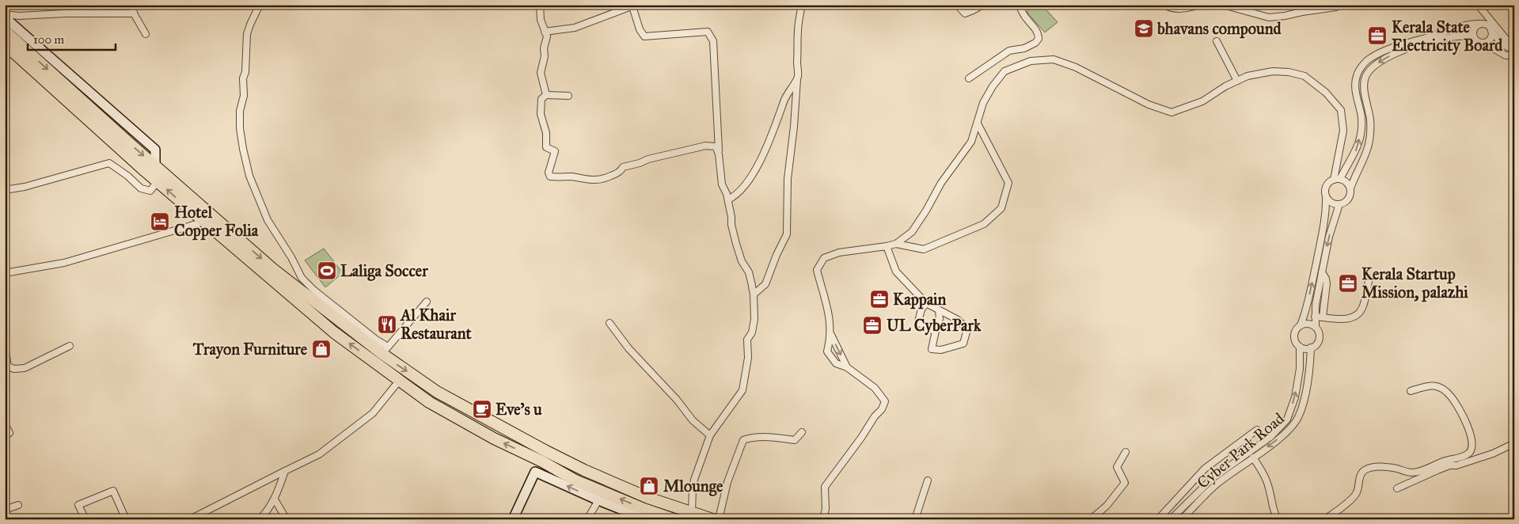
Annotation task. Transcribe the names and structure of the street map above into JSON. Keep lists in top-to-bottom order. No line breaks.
{"streets":{"street":["Cyber Park Road"]},"places":{"school or university":["bhavans compound"],"office":["Kerala State Electricity Board","Kerala Startup Mission, palazhi","Kappain","UL CyberPark"],"hotel":["Hotel Copper Folia"],"sports":["Laliga Soccer"],"restaurant":["Al Khair Restaurant"],"shop":["Trayon Furniture","Mlounge"],"cafe":["Eve's u"]},"scale_bar":"100 m"}
